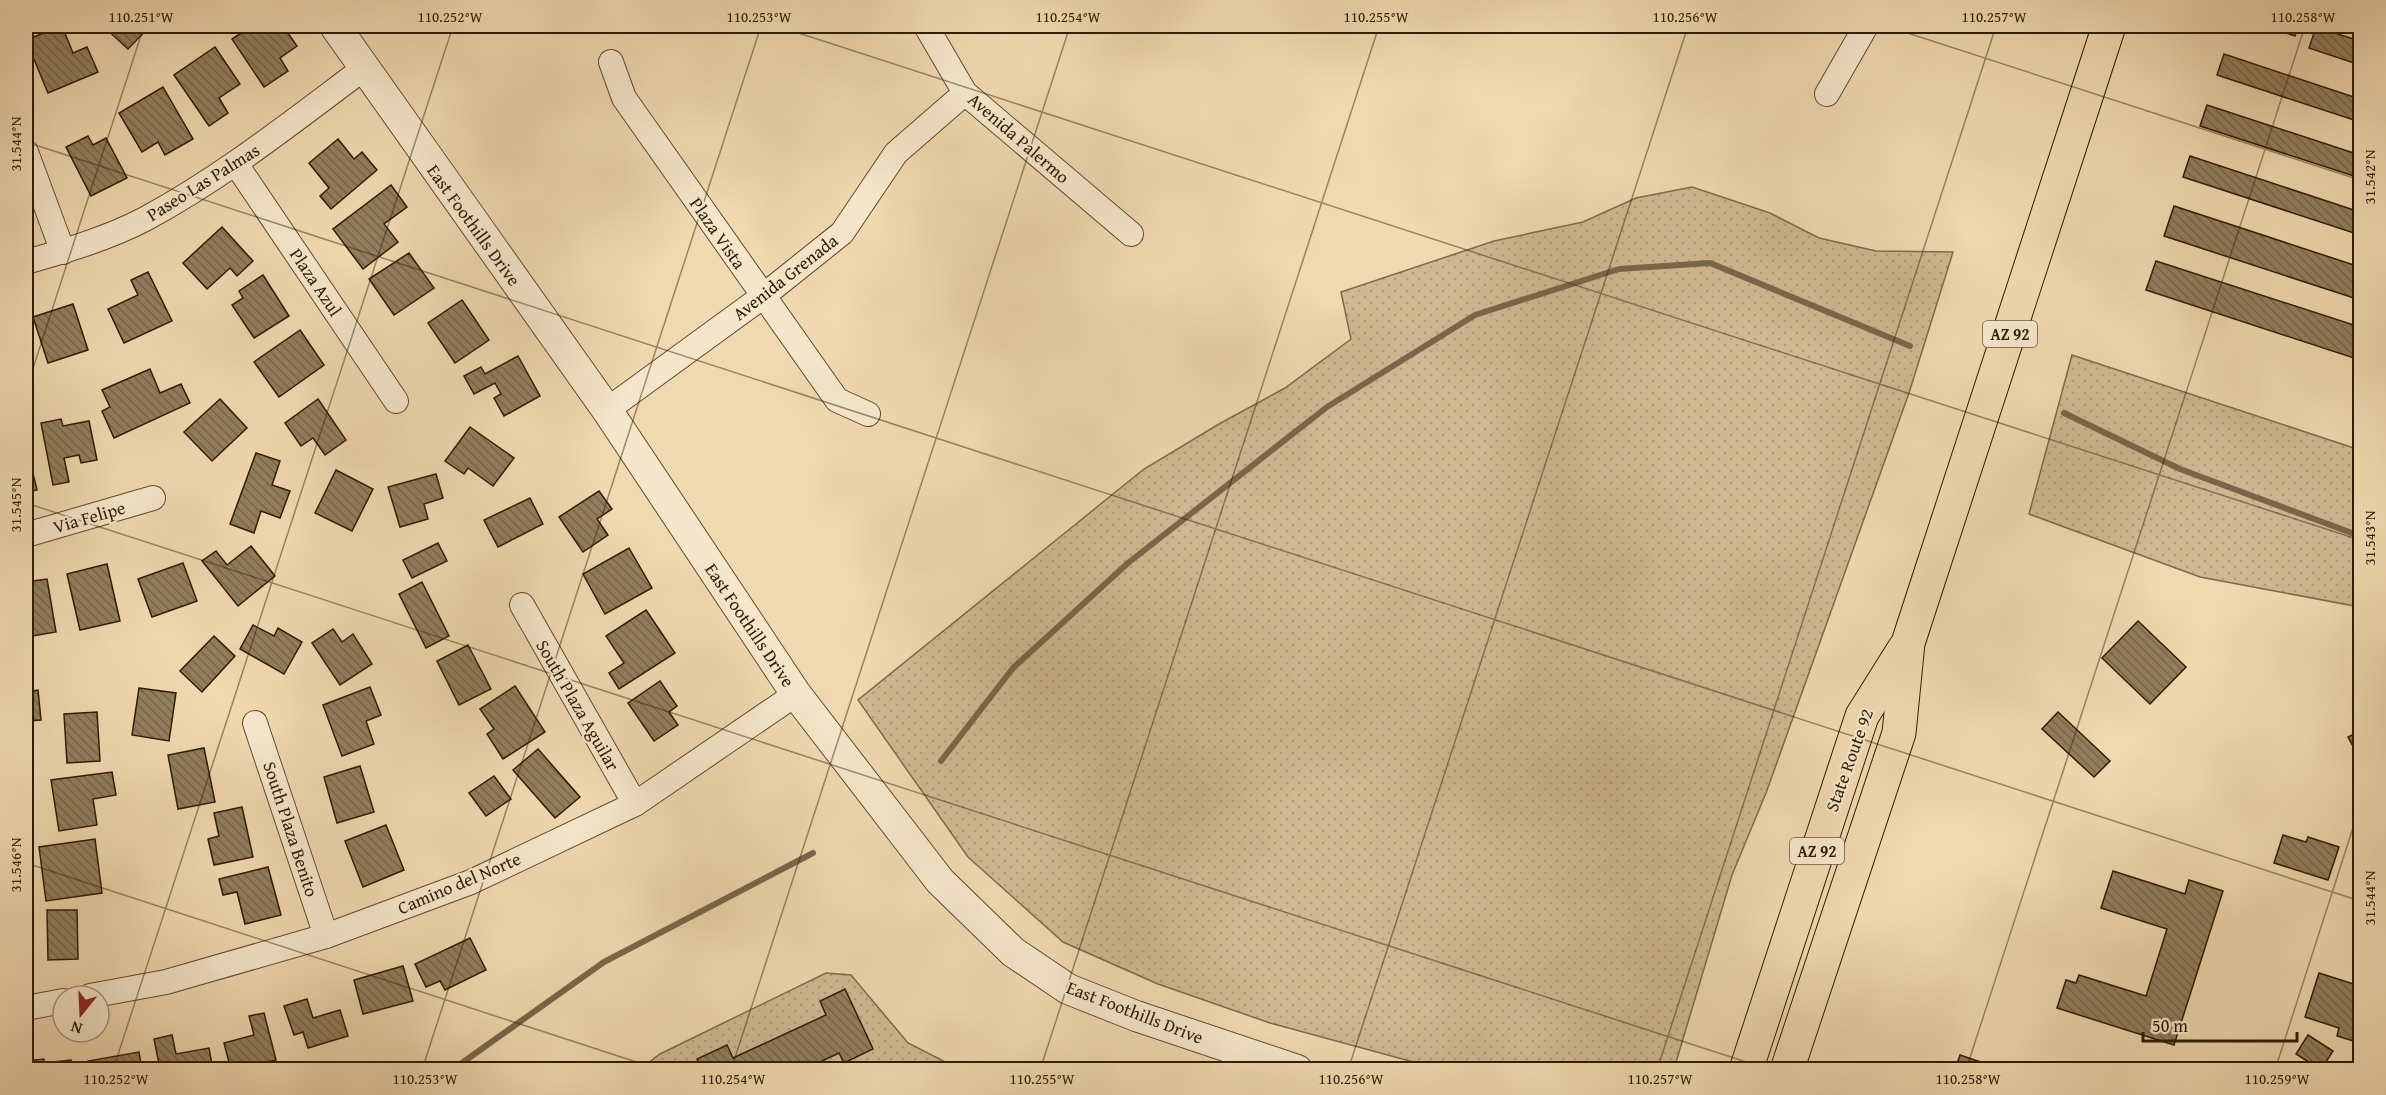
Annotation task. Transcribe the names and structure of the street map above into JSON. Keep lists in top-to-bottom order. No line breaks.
{"streets":{"main road":["AZ 92","State Route 92"],"street":["Avenida Palermo","Paseo Las Palmas","East Foothills Drive","Plaza Vista","Avenida Grenada","Plaza Azul","Via Felipe","South Plaza Aguilar","South Plaza Benito","Camino del Norte"]},"crossings":[["Avenida Palermo","Avenida Grenada"],["Paseo Las Palmas","East Foothills Drive"],["Paseo Las Palmas","Plaza Azul"],["East Foothills Drive","Avenida Grenada"],["East Foothills Drive","Camino del Norte"],["Plaza Vista","Avenida Grenada"],["AZ 92","State Route 92"],["South Plaza Aguilar","Camino del Norte"],["South Plaza Benito","Camino del Norte"]],"scale_bar":"50 m","north":"bottom","coordinates":["110.251°W","110.252°W","110.253°W","110.254°W","110.255°W","110.256°W","110.257°W","110.258°W","31.544°N","31.542°N","31.545°N","31.543°N","31.546°N","110.259°W"]}
